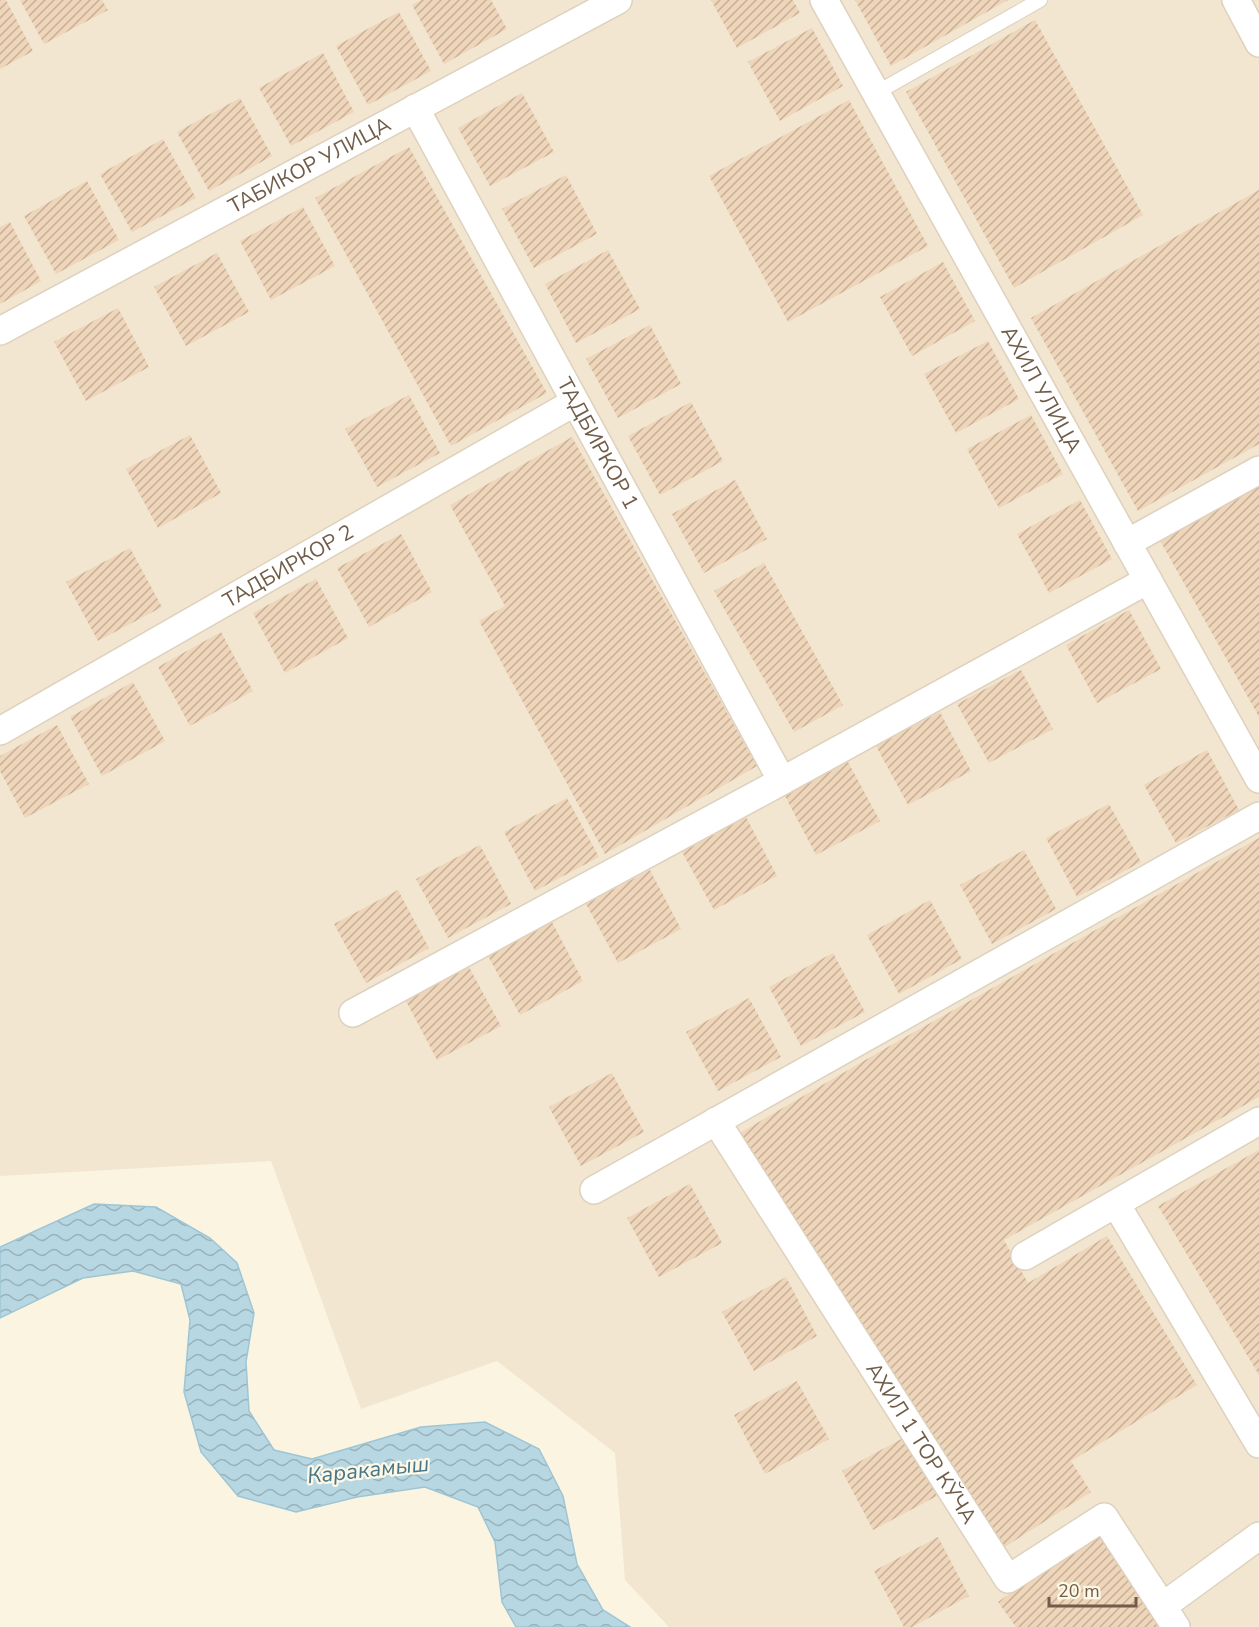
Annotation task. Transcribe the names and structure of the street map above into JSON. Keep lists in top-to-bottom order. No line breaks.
{"streets":{"street":["ТАБИКОР УЛИЦА","АХИЛ УЛИЦА","ТАДБИРКОР 1","ТАДБИРКОР 2","АХИЛ 1 ТОР КЎЧА"]},"crossings":[["ТАБИКОР УЛИЦА","ТАДБИРКОР 1"],["ТАДБИРКОР 1","ТАДБИРКОР 2"]],"water":["Каракамыш"],"scale_bar":"20 m"}
